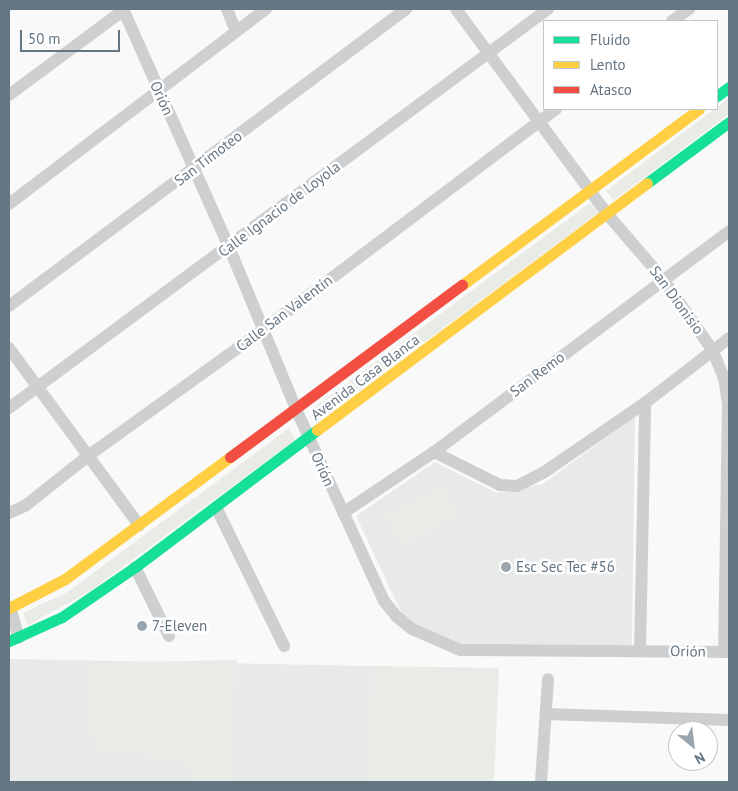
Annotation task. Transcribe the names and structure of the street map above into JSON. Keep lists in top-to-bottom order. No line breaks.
{"streets":{"street":["Orión","San Timoteo","Calle Ignacio de Loyola","San Dionisio","Calle San Valentín","San Remo","Avenida Casa Blanca"]},"crossings":[["Orión","San Timoteo"],["Orión","Calle Ignacio de Loyola"],["Orión","San Dionisio"],["Orión","Calle San Valentín"],["Orión","San Remo"],["Orión","Avenida Casa Blanca"],["Calle Ignacio de Loyola","San Dionisio"],["San Dionisio","Calle San Valentín"],["San Dionisio","San Remo"],["San Dionisio","Avenida Casa Blanca"]],"places":["Esc Sec Tec #56","7-Eleven"],"legend":["Fluido","Lento","Atasco"],"scale_bar":"50 m","north":"bottom right"}
